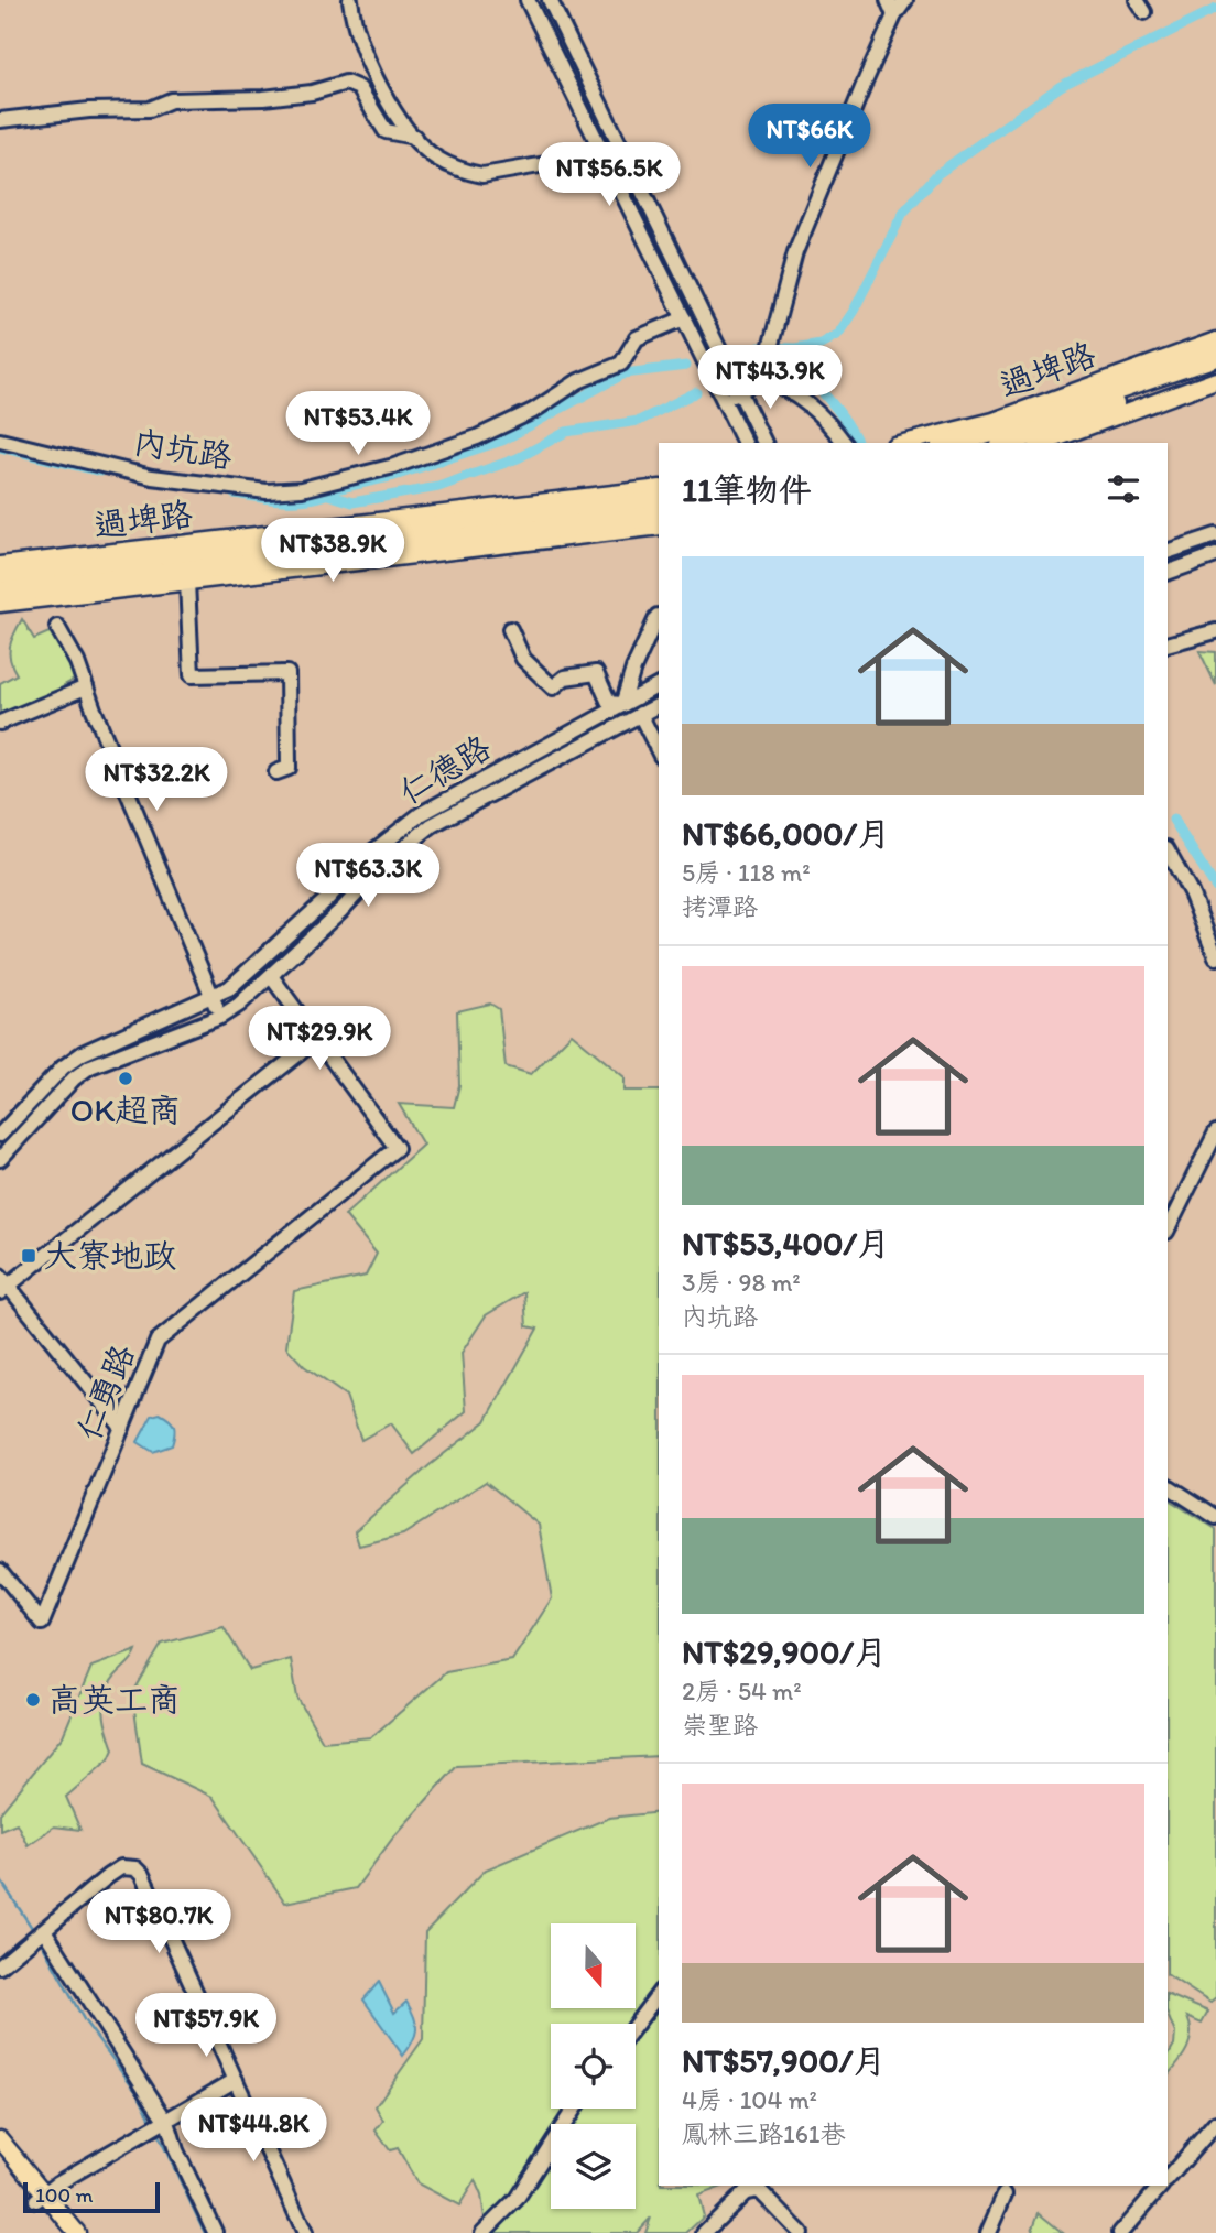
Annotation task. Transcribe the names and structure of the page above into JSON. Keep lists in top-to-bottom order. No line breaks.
{"streets":{"main road":["過埤路"],"street":["內坑路","仁德路","仁勇路"]},"places":{"other":["OK超商","高英工商"],"transit":["大寮地政"]},"scale_bar":"100 m","north":"bottom","page":{"price":["NT$66K","NT$56.5K","NT$43.9K","NT$53.4K","NT$38.9K","NT$32.2K","NT$63.3K","NT$29.9K","NT$80.7K","NT$57.9K","NT$44.8K"],"heading":"11筆物件","list":[{"name":"NT$66,000/月","note":"5房 · 118 m² · 拷潭路"},{"name":"NT$53,400/月","note":"3房 · 98 m² · 內坑路"},{"name":"NT$29,900/月","note":"2房 · 54 m² · 崇聖路"},{"name":"NT$57,900/月","note":"4房 · 104 m² · 鳳林三路161巷"}],"scale":"100 m"}}
